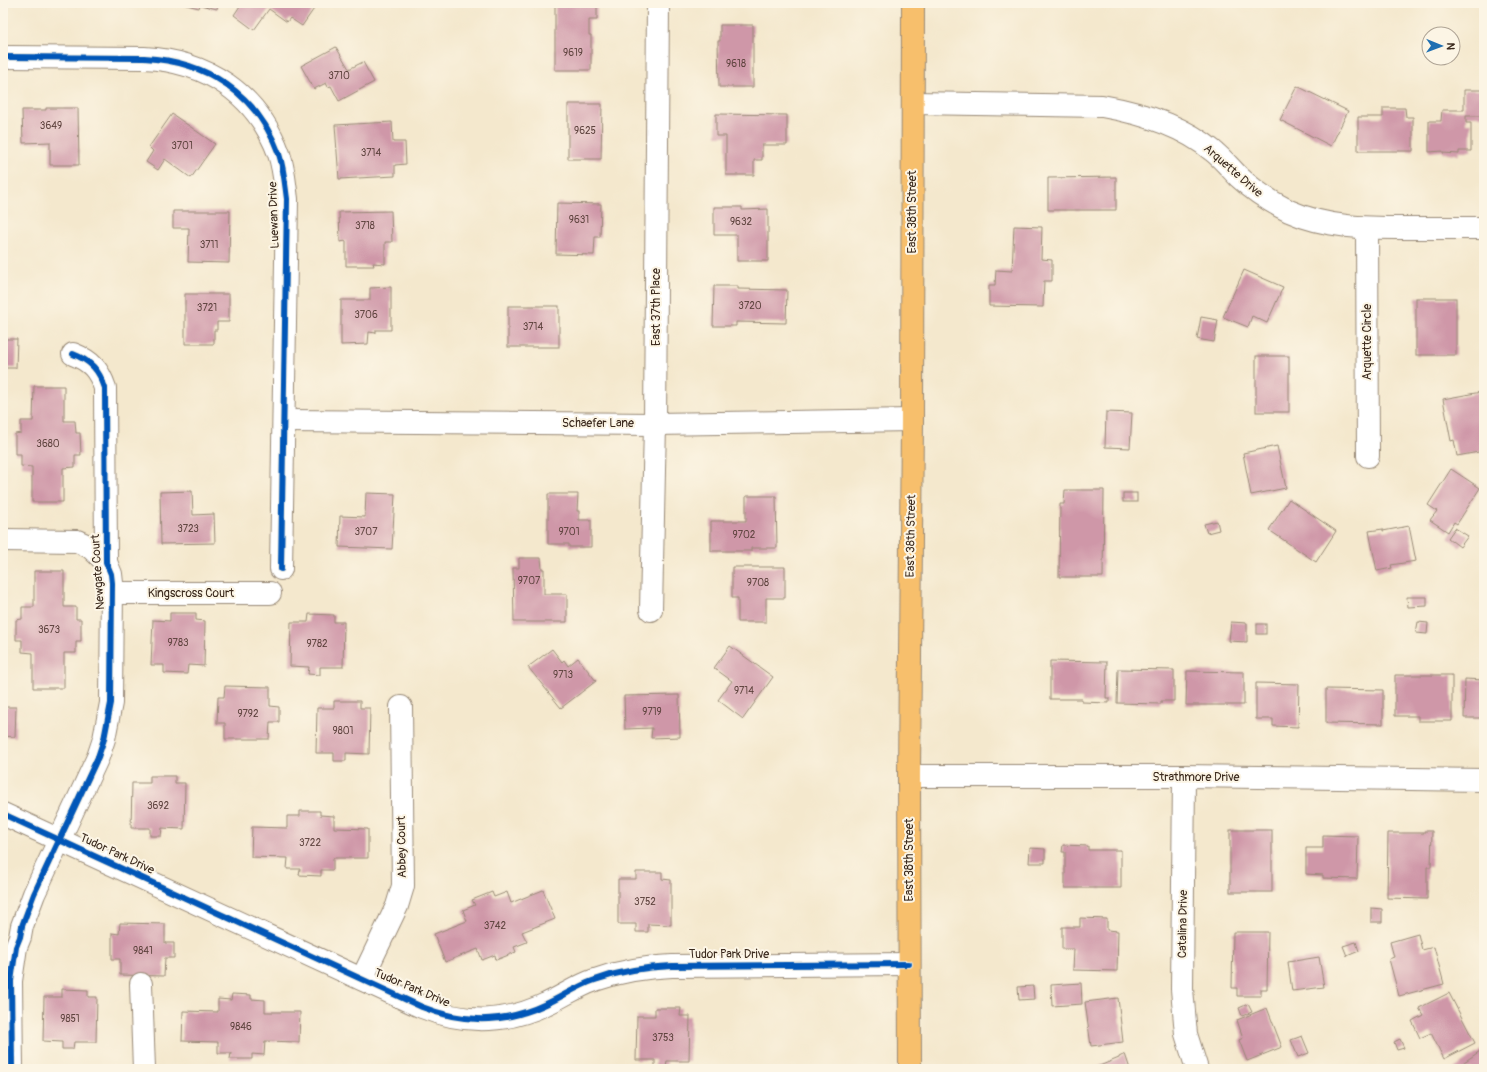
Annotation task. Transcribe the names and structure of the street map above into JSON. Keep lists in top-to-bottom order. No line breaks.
{"streets":{"main road":["East 38th Street"],"street":["Arquette Drive","Luewan Drive","East 37th Place","Arquette Circle","Schaefer Lane","Newgate Court","Kingscross Court","Strathmore Drive","Abbey Court","Tudor Park Drive","Catalina Drive"]},"crossings":[["Arquette Drive","East 38th Street"],["Arquette Drive","Arquette Circle"],["East 38th Street","Schaefer Lane"],["East 38th Street","Strathmore Drive"],["East 38th Street","Tudor Park Drive"],["Luewan Drive","Schaefer Lane"],["East 37th Place","Schaefer Lane"],["Newgate Court","Kingscross Court"],["Newgate Court","Tudor Park Drive"],["Strathmore Drive","Catalina Drive"],["Abbey Court","Tudor Park Drive"]],"house_numbers":["9619","9618","3710","3649","9625","3701","3714","9631","9632","3718","3711","3720","3721","3706","3714","3680","3723","3707","9701","9702","9707","9708","3673","9783","9782","9713","9714","9719","9792","9801","3692","3722","3752","3742","9841","9851","9846","3753"],"north":"right"}
